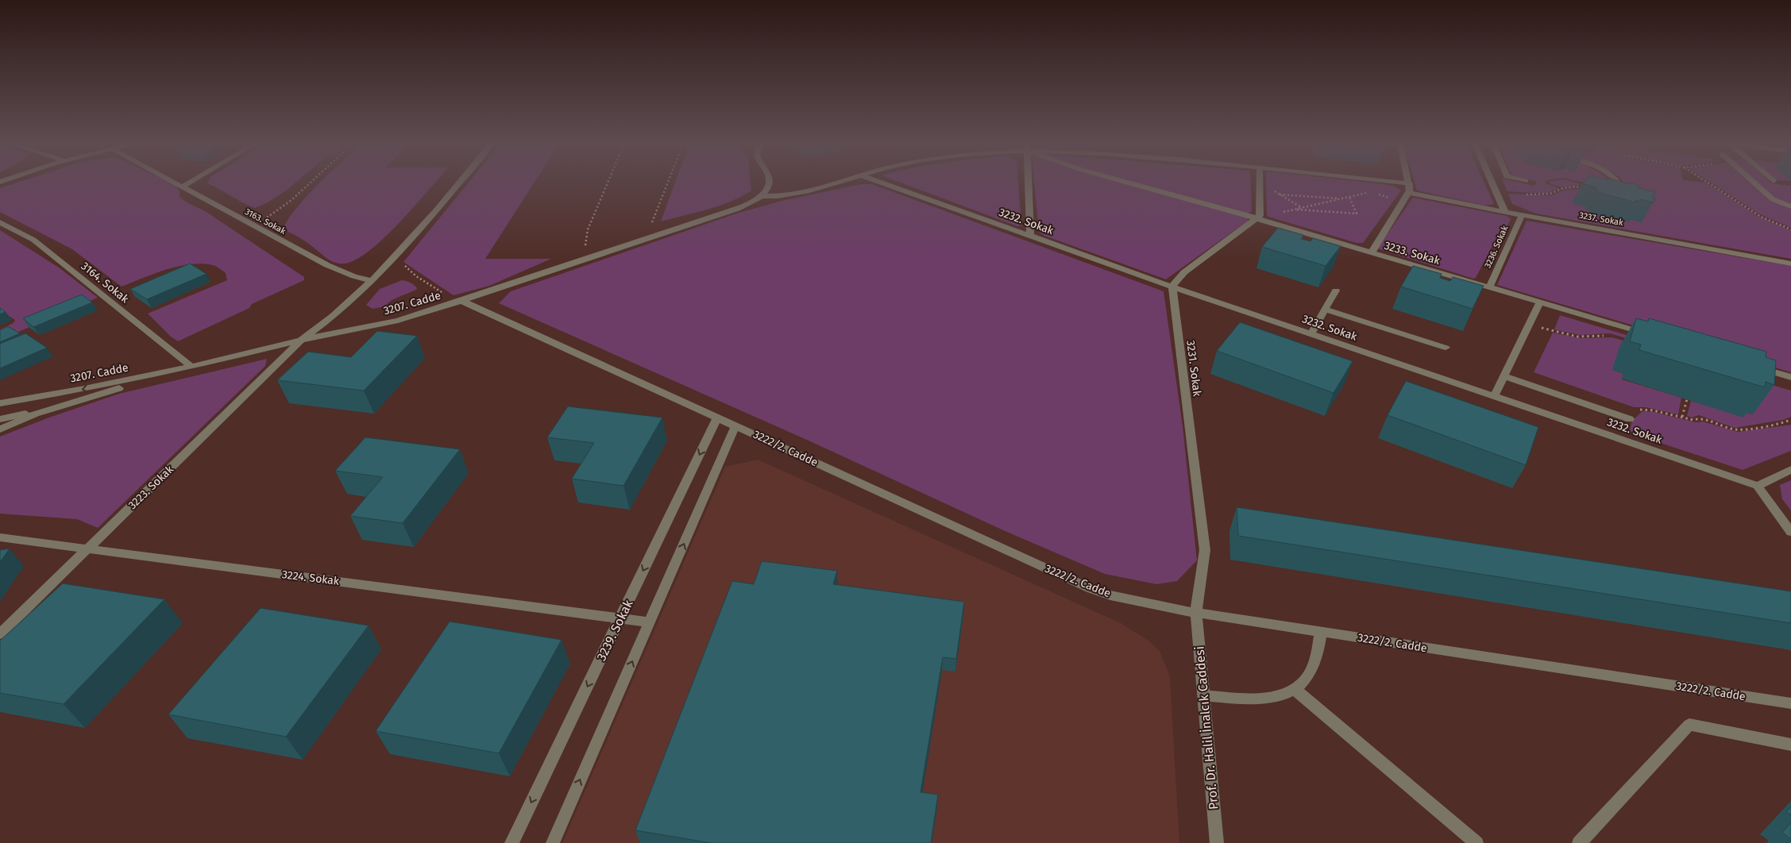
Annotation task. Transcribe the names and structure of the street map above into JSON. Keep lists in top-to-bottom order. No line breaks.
{"streets":{"street":["3237. Sokak","3163. Sokak","3232. Sokak","3236. Sokak","3233. Sokak","3164. Sokak","3207. Cadde","3231. Sokak","3222/2. Cadde","3223. Sokak","3224. Sokak","3239. Sokak","Prof. Dr. Halil İnalcık Caddesi"]},"crossings":[["3237. Sokak","3236. Sokak"],["3232. Sokak","3231. Sokak"],["3236. Sokak","3233. Sokak"],["3164. Sokak","3207. Cadde"],["3207. Cadde","3222/2. Cadde"],["3207. Cadde","3223. Sokak"],["3231. Sokak","3222/2. Cadde"],["3231. Sokak","Prof. Dr. Halil İnalcık Caddesi"],["3222/2. Cadde","3239. Sokak"],["3222/2. Cadde","Prof. Dr. Halil İnalcık Caddesi"],["3223. Sokak","3224. Sokak"],["3224. Sokak","3239. Sokak"]]}
